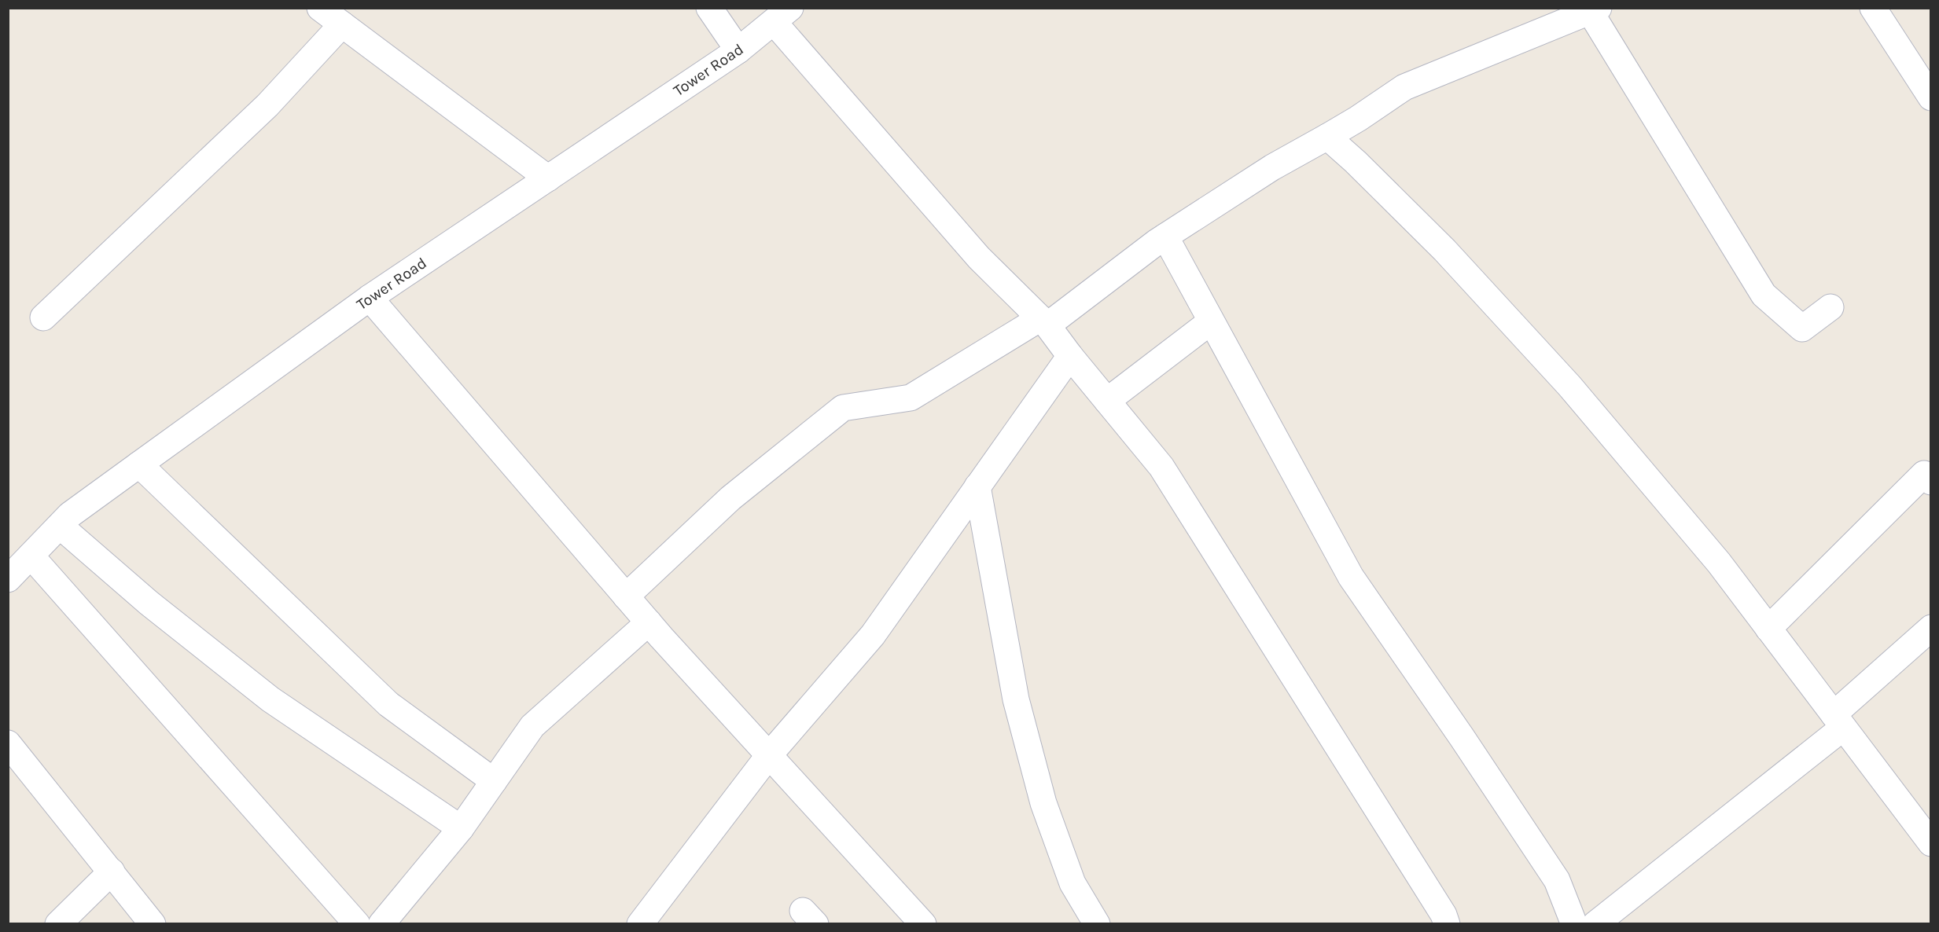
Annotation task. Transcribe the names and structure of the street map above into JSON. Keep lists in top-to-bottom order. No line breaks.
{"streets":{"street":["Tower Road"]}}
